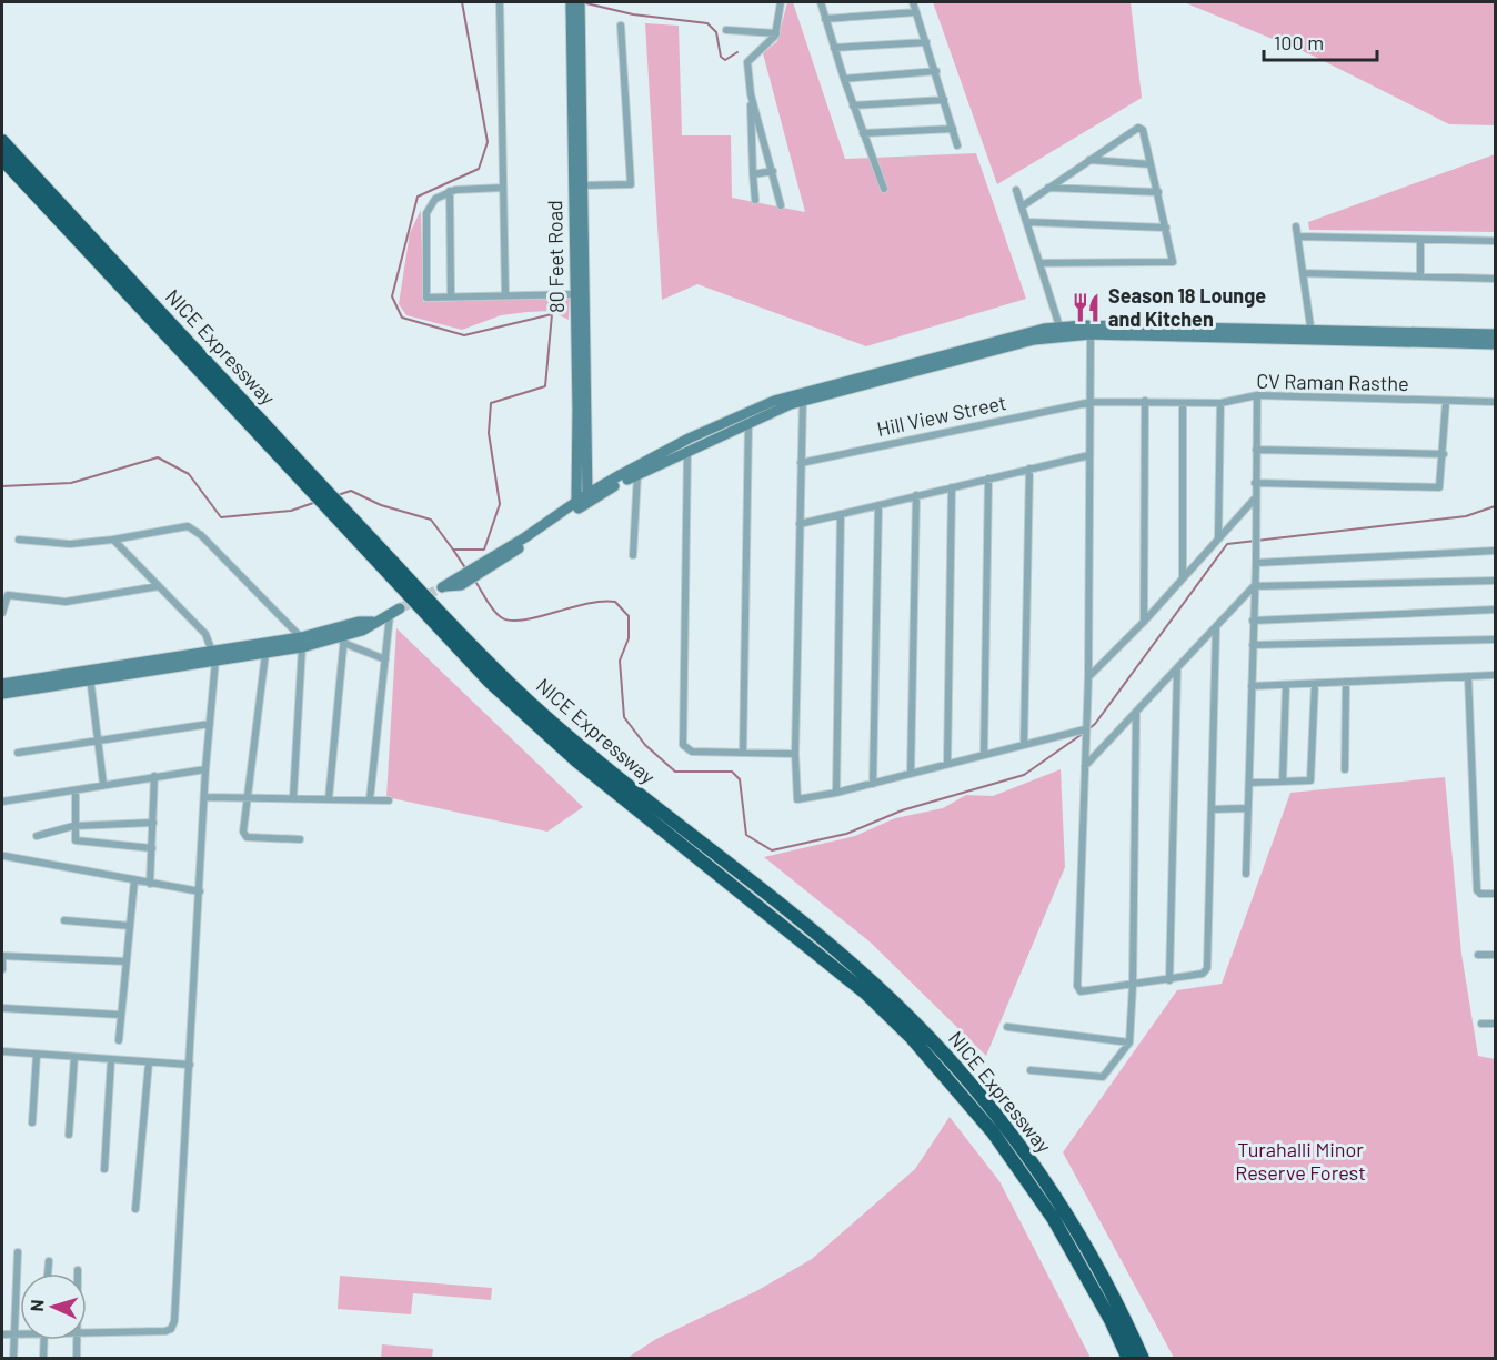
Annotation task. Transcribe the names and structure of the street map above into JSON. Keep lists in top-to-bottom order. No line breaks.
{"streets":{"highway":["NICE Expressway"],"main road":["80 Feet Road"],"street":["CV Raman Rasthe","Hill View Street"]},"crossings":[["CV Raman Rasthe","Hill View Street"]],"parks":["Turahalli Minor Reserve Forest"],"places":{"restaurant":["Season 18 Lounge and Kitchen"]},"scale_bar":"100 m","north":"left"}
